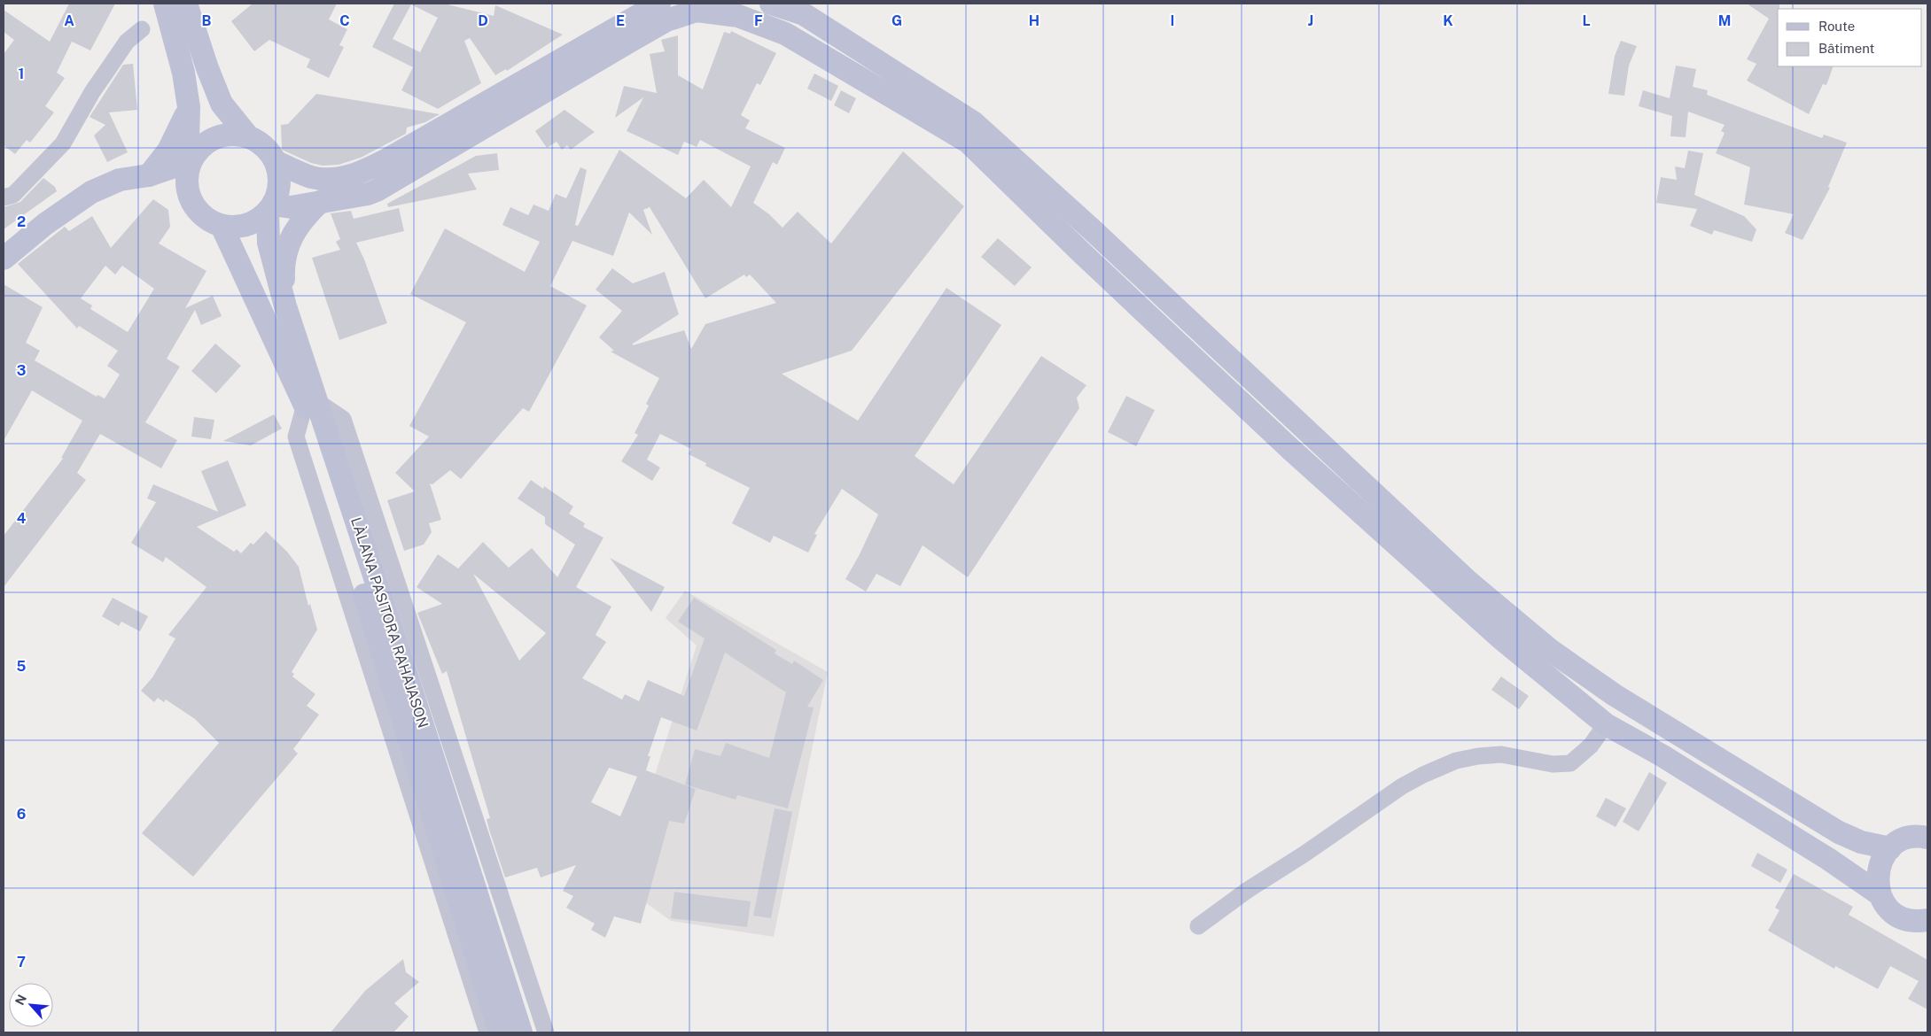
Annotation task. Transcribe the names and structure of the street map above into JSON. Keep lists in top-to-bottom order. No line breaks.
{"streets":{"street":["LÀLANA PASITORA RAHAJASON"]},"legend":["Route","Bâtiment"],"north":"top left","grid":{"columns":["A","B","C","D","E","F","G","H","I","J","K","L","M"],"rows":["1","2","3","4","5","6","7"]}}
